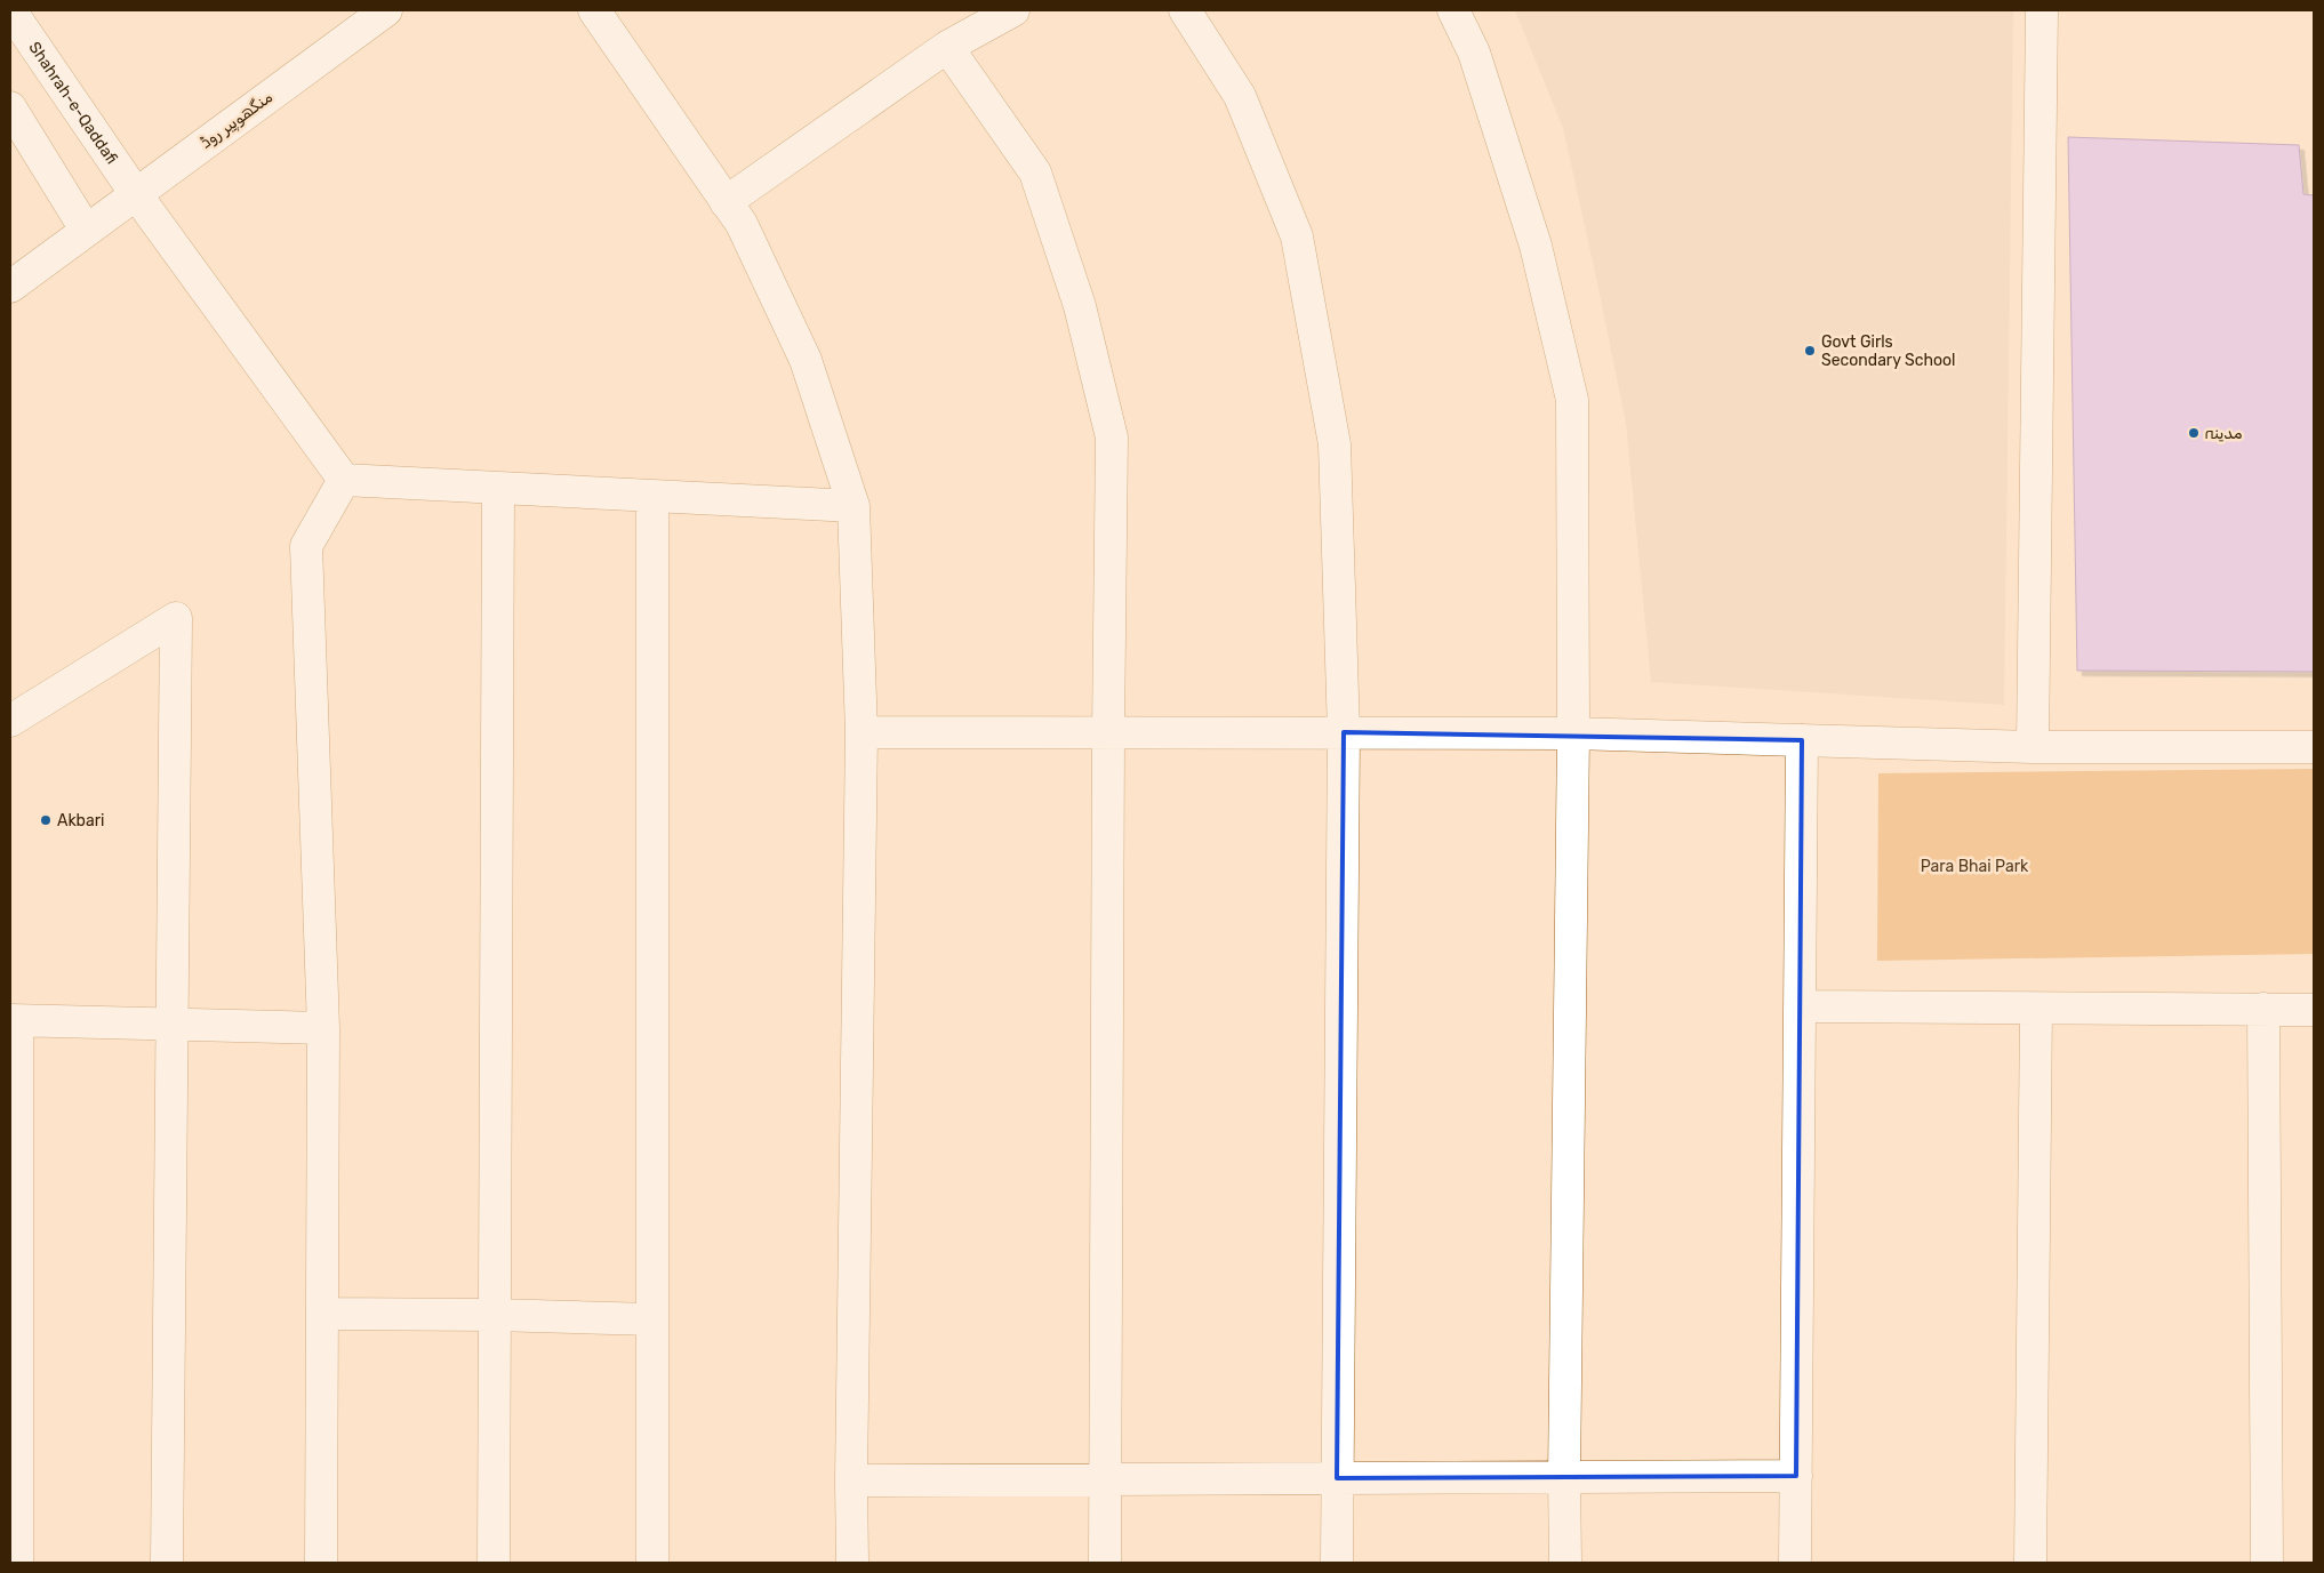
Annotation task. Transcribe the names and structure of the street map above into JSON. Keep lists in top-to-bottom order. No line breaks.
{"streets":{"street":["Shahrah-e-Qaddafi","منگھوپیر روڈ"]},"crossings":[["Shahrah-e-Qaddafi","منگھوپیر روڈ"]],"parks":["Para Bhai Park"],"places":["Govt Girls Secondary School","مدینہ","Akbari"]}
